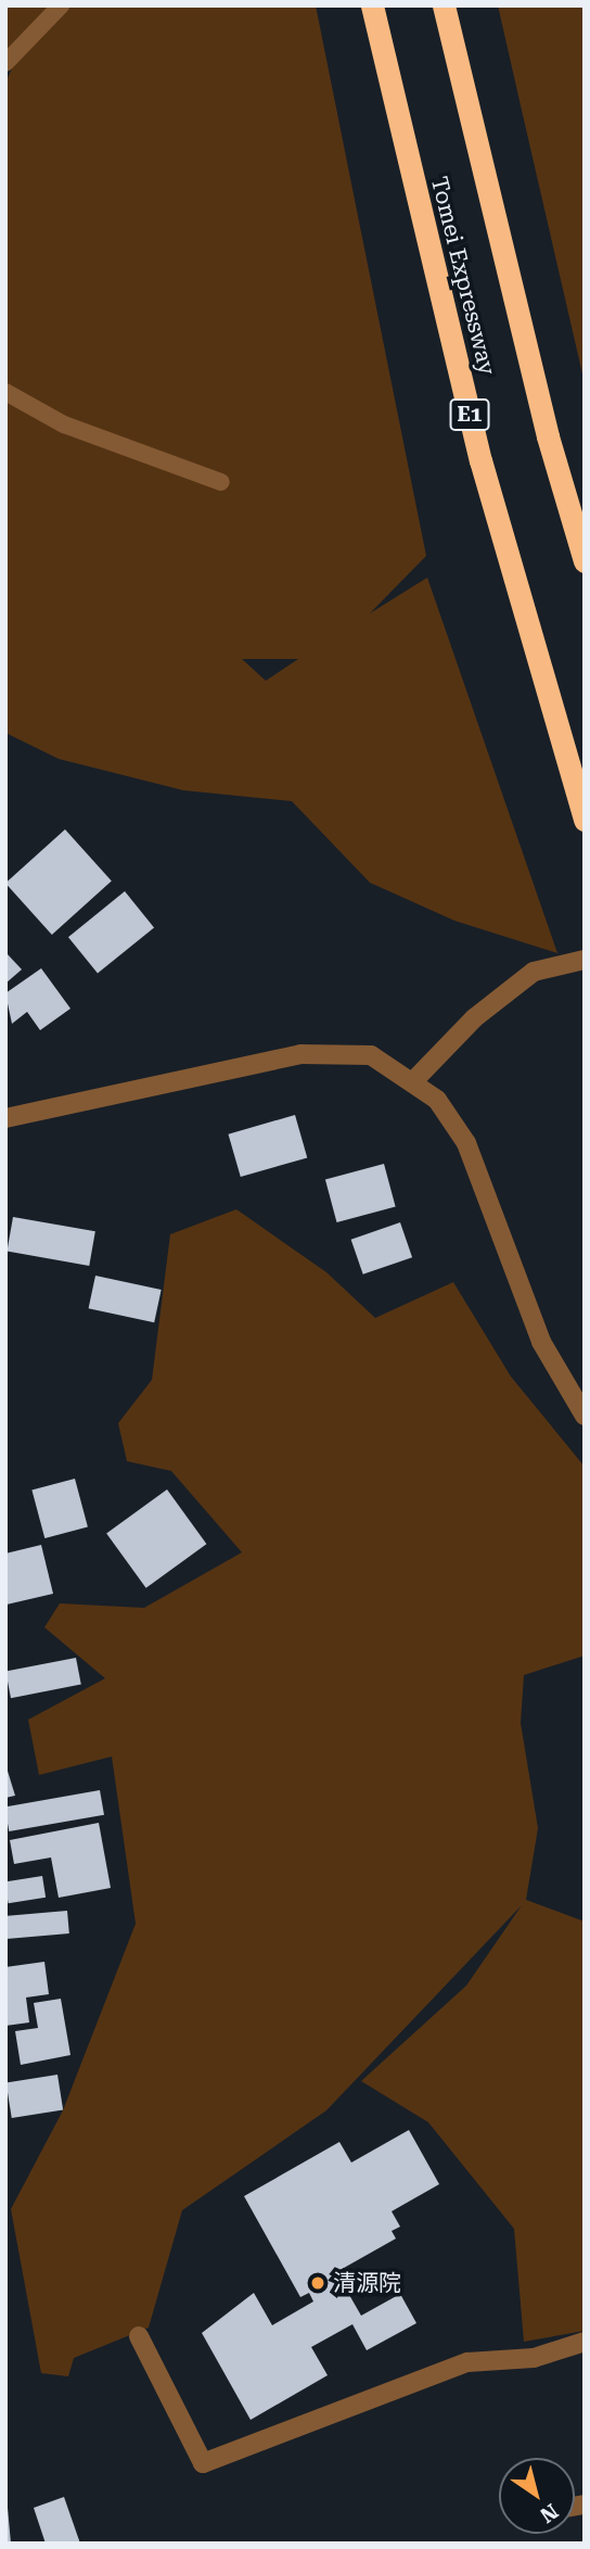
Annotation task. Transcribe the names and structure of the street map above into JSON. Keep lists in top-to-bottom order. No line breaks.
{"streets":{"highway":["Tomei Expressway","E1"]},"places":["清源院"],"north":"bottom right"}
